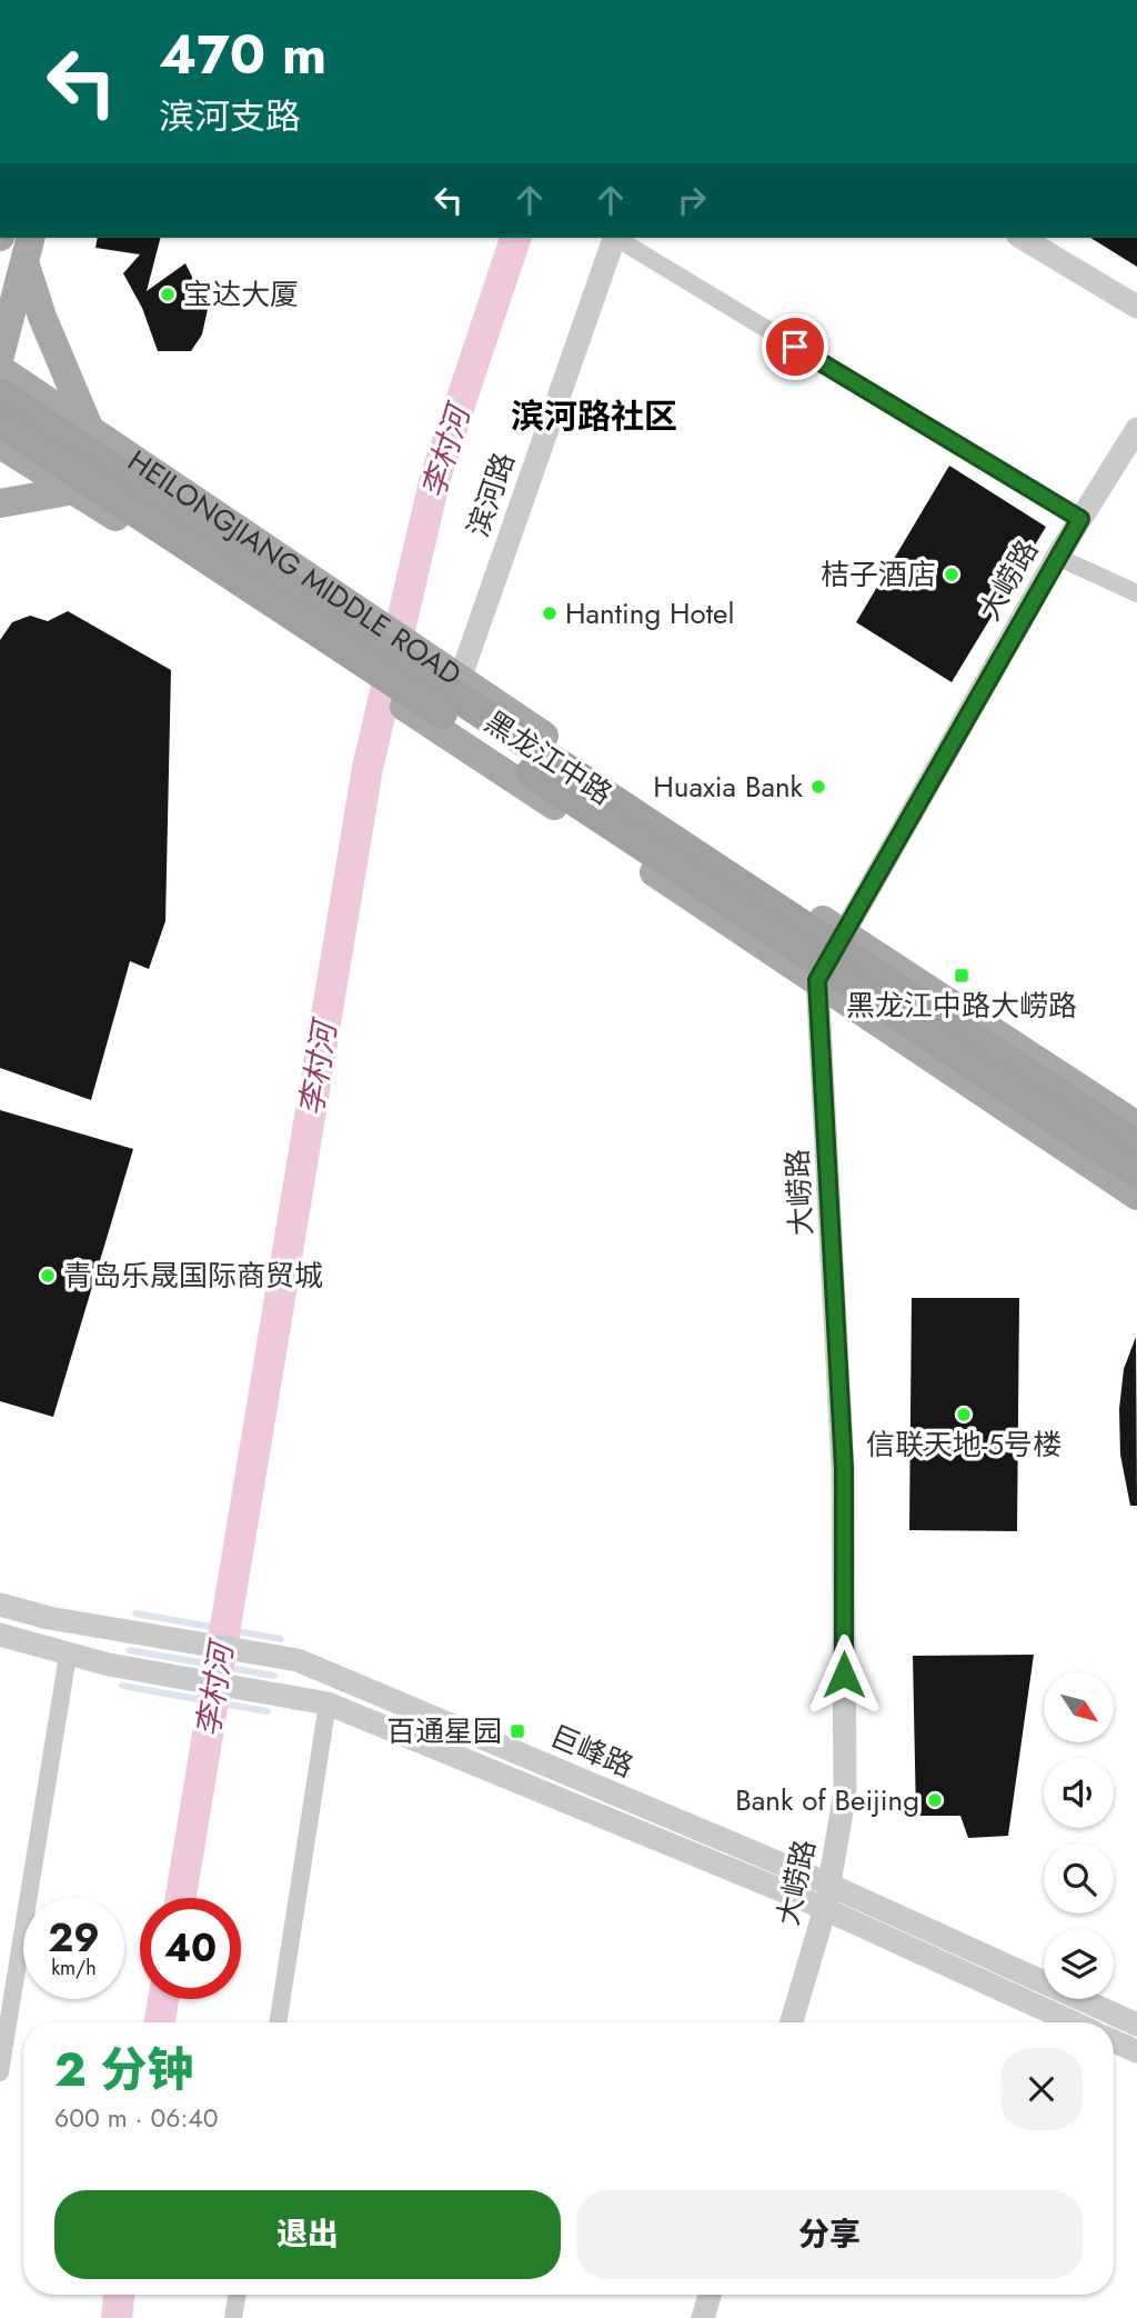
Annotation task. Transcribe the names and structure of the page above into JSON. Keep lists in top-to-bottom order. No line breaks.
{"streets":{"highway":["黑龙江中路"],"main road":["HEILONGJIANG MIDDLE ROAD"],"street":["滨河路","大崂路","巨峰路"]},"crossings":[["滨河路","HEILONGJIANG MIDDLE ROAD"],["HEILONGJIANG MIDDLE ROAD","大崂路"],["大崂路","巨峰路"]],"districts":["滨河路社区"],"water":["李村河"],"places":{"other":["宝达大厦","桔子酒店","Hanting Hotel","Huaxia Bank","青岛乐晟国际商贸城","信联天地-5号楼","Bank of Beijing"],"transit":["黑龙江中路大崂路","百通星园"]},"north":"bottom right","page":{"turn":["470 m","滨河支路"],"speed":"29 km/h","limit":"40","heading":["2 分钟","600 m · 06:40"],"buttons":["退出","分享"]}}
